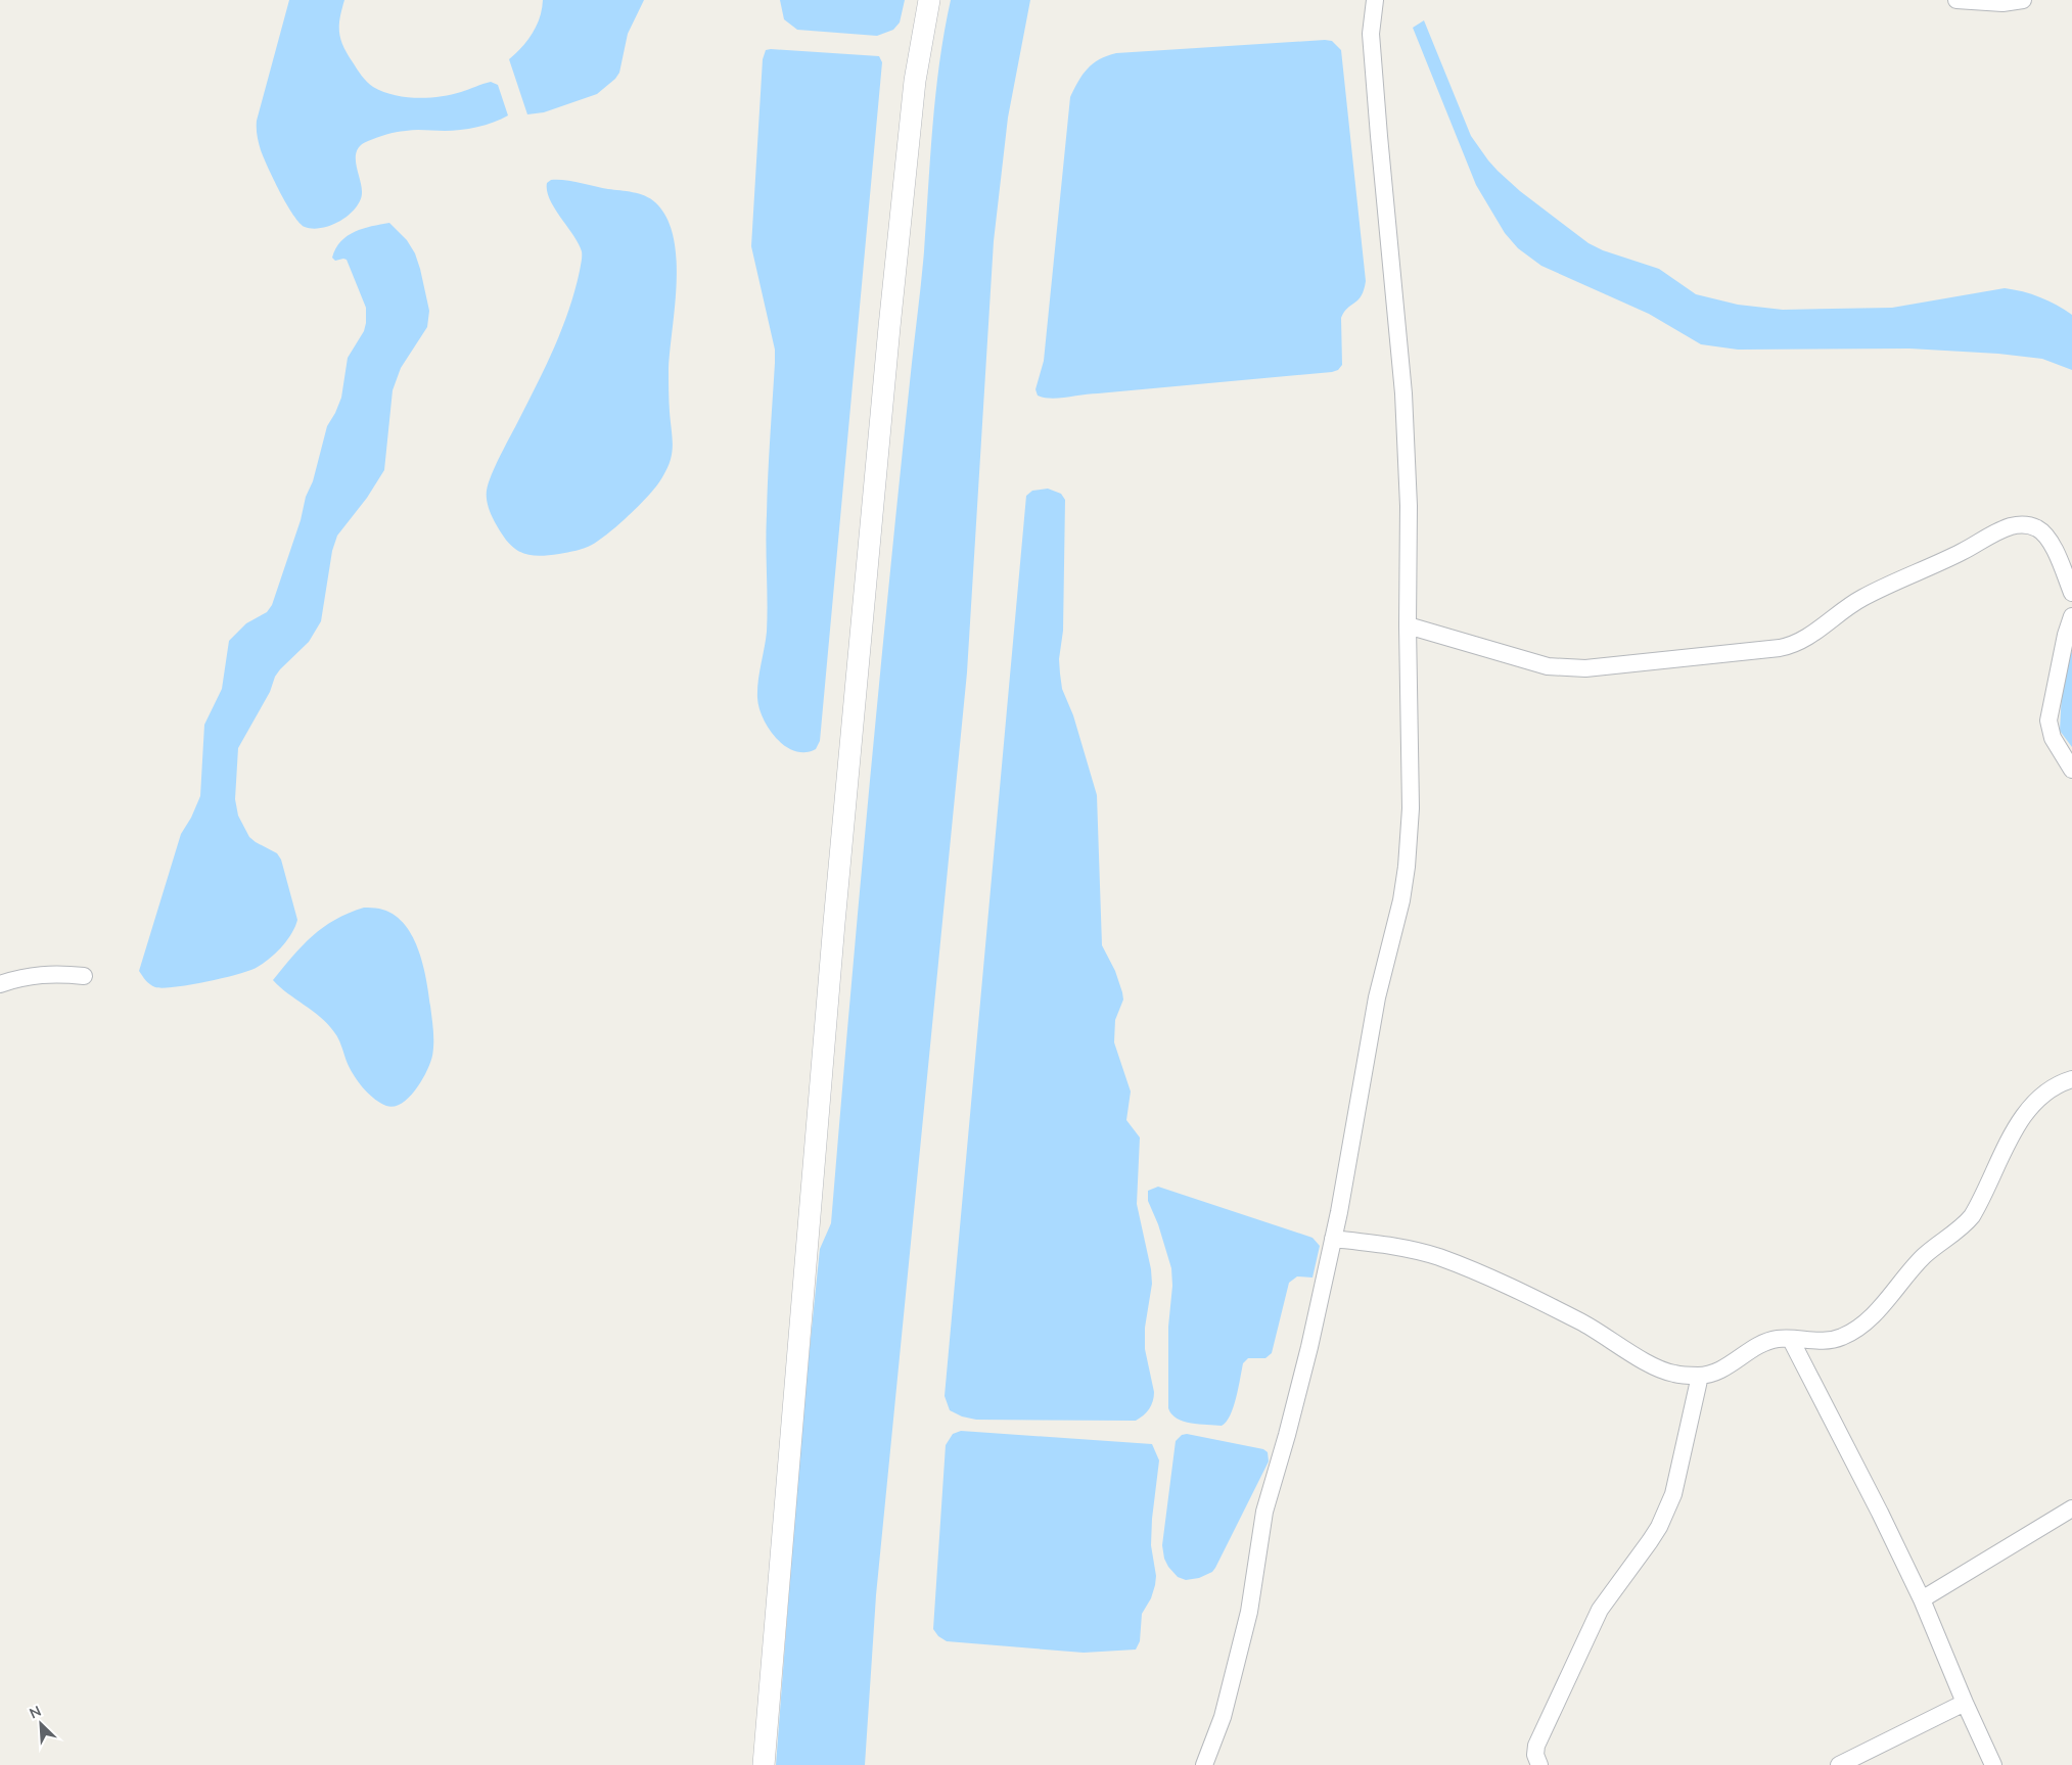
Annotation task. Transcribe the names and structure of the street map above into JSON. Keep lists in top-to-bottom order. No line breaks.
{"north":"top left"}
